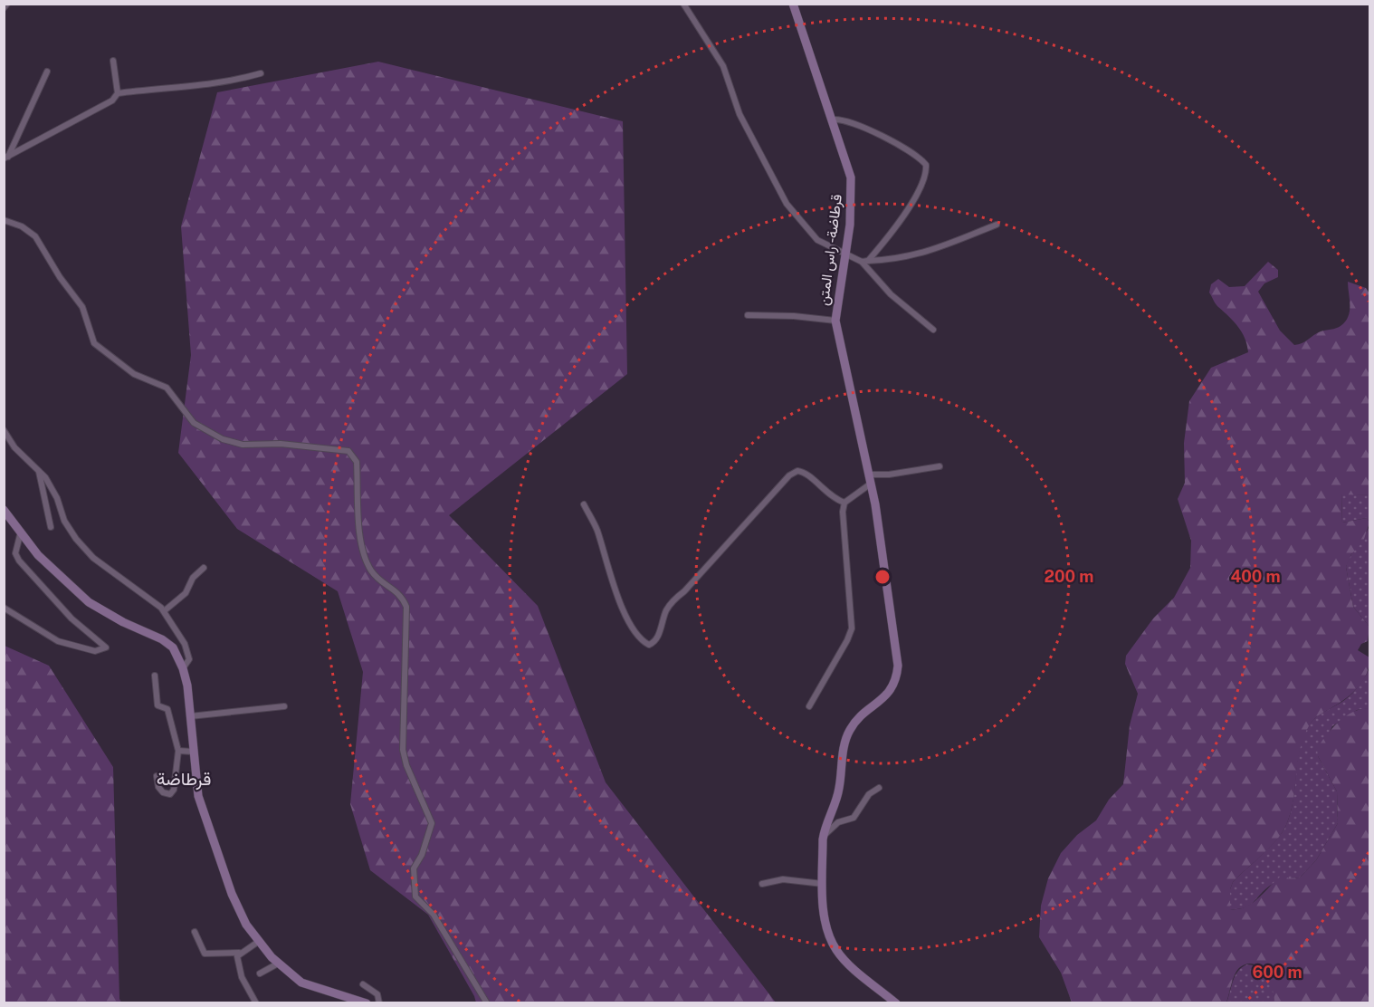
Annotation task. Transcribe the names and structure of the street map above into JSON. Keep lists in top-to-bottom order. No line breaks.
{"streets":{"main road":["قرطاضة - راس المتن"]},"districts":["قرطاضة"],"rings":["200 m","400 m","600 m"]}
